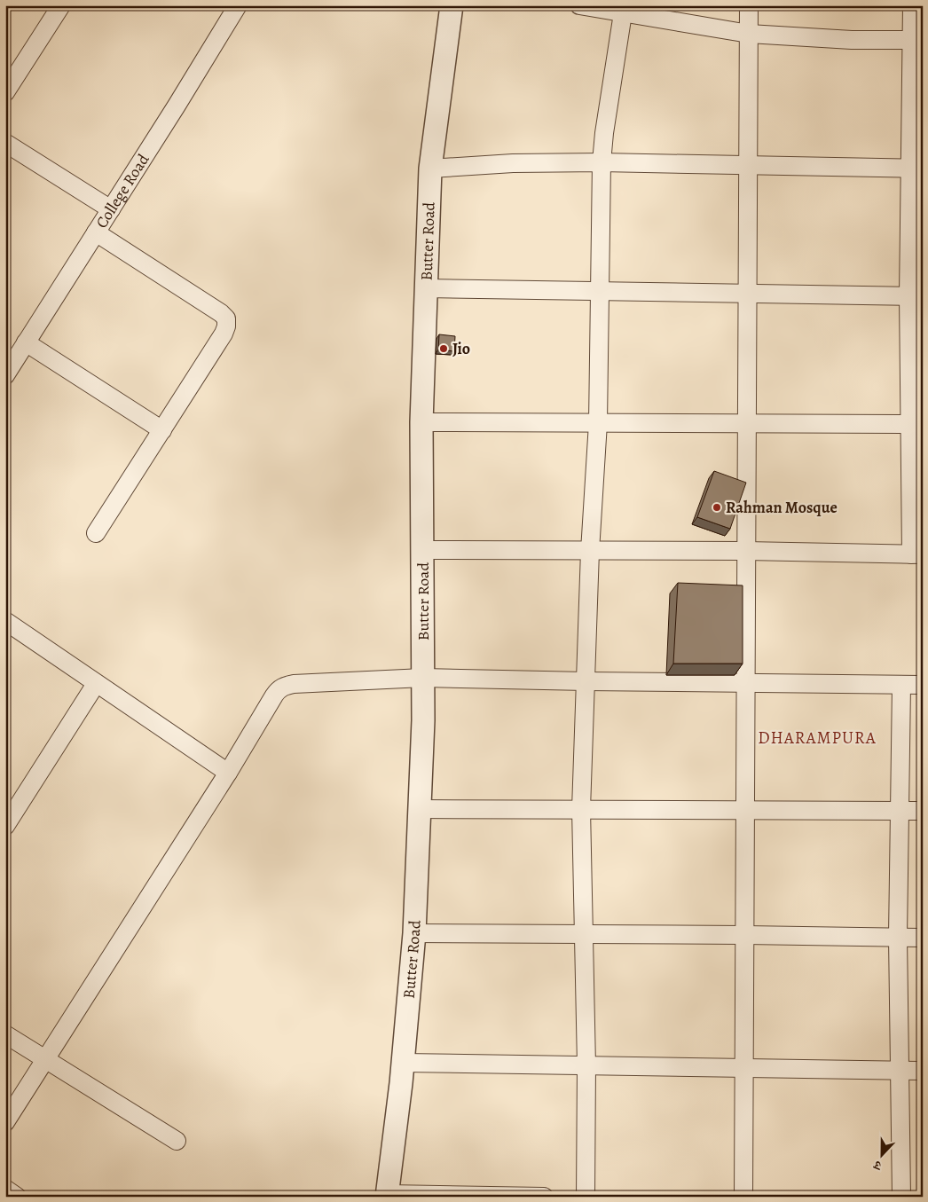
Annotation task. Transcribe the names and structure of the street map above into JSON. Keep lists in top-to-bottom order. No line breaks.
{"streets":{"street":["College Road","Butter Road"]},"districts":["DHARAMPURA"],"places":["Jio","Rahman Mosque"],"north":"bottom"}
